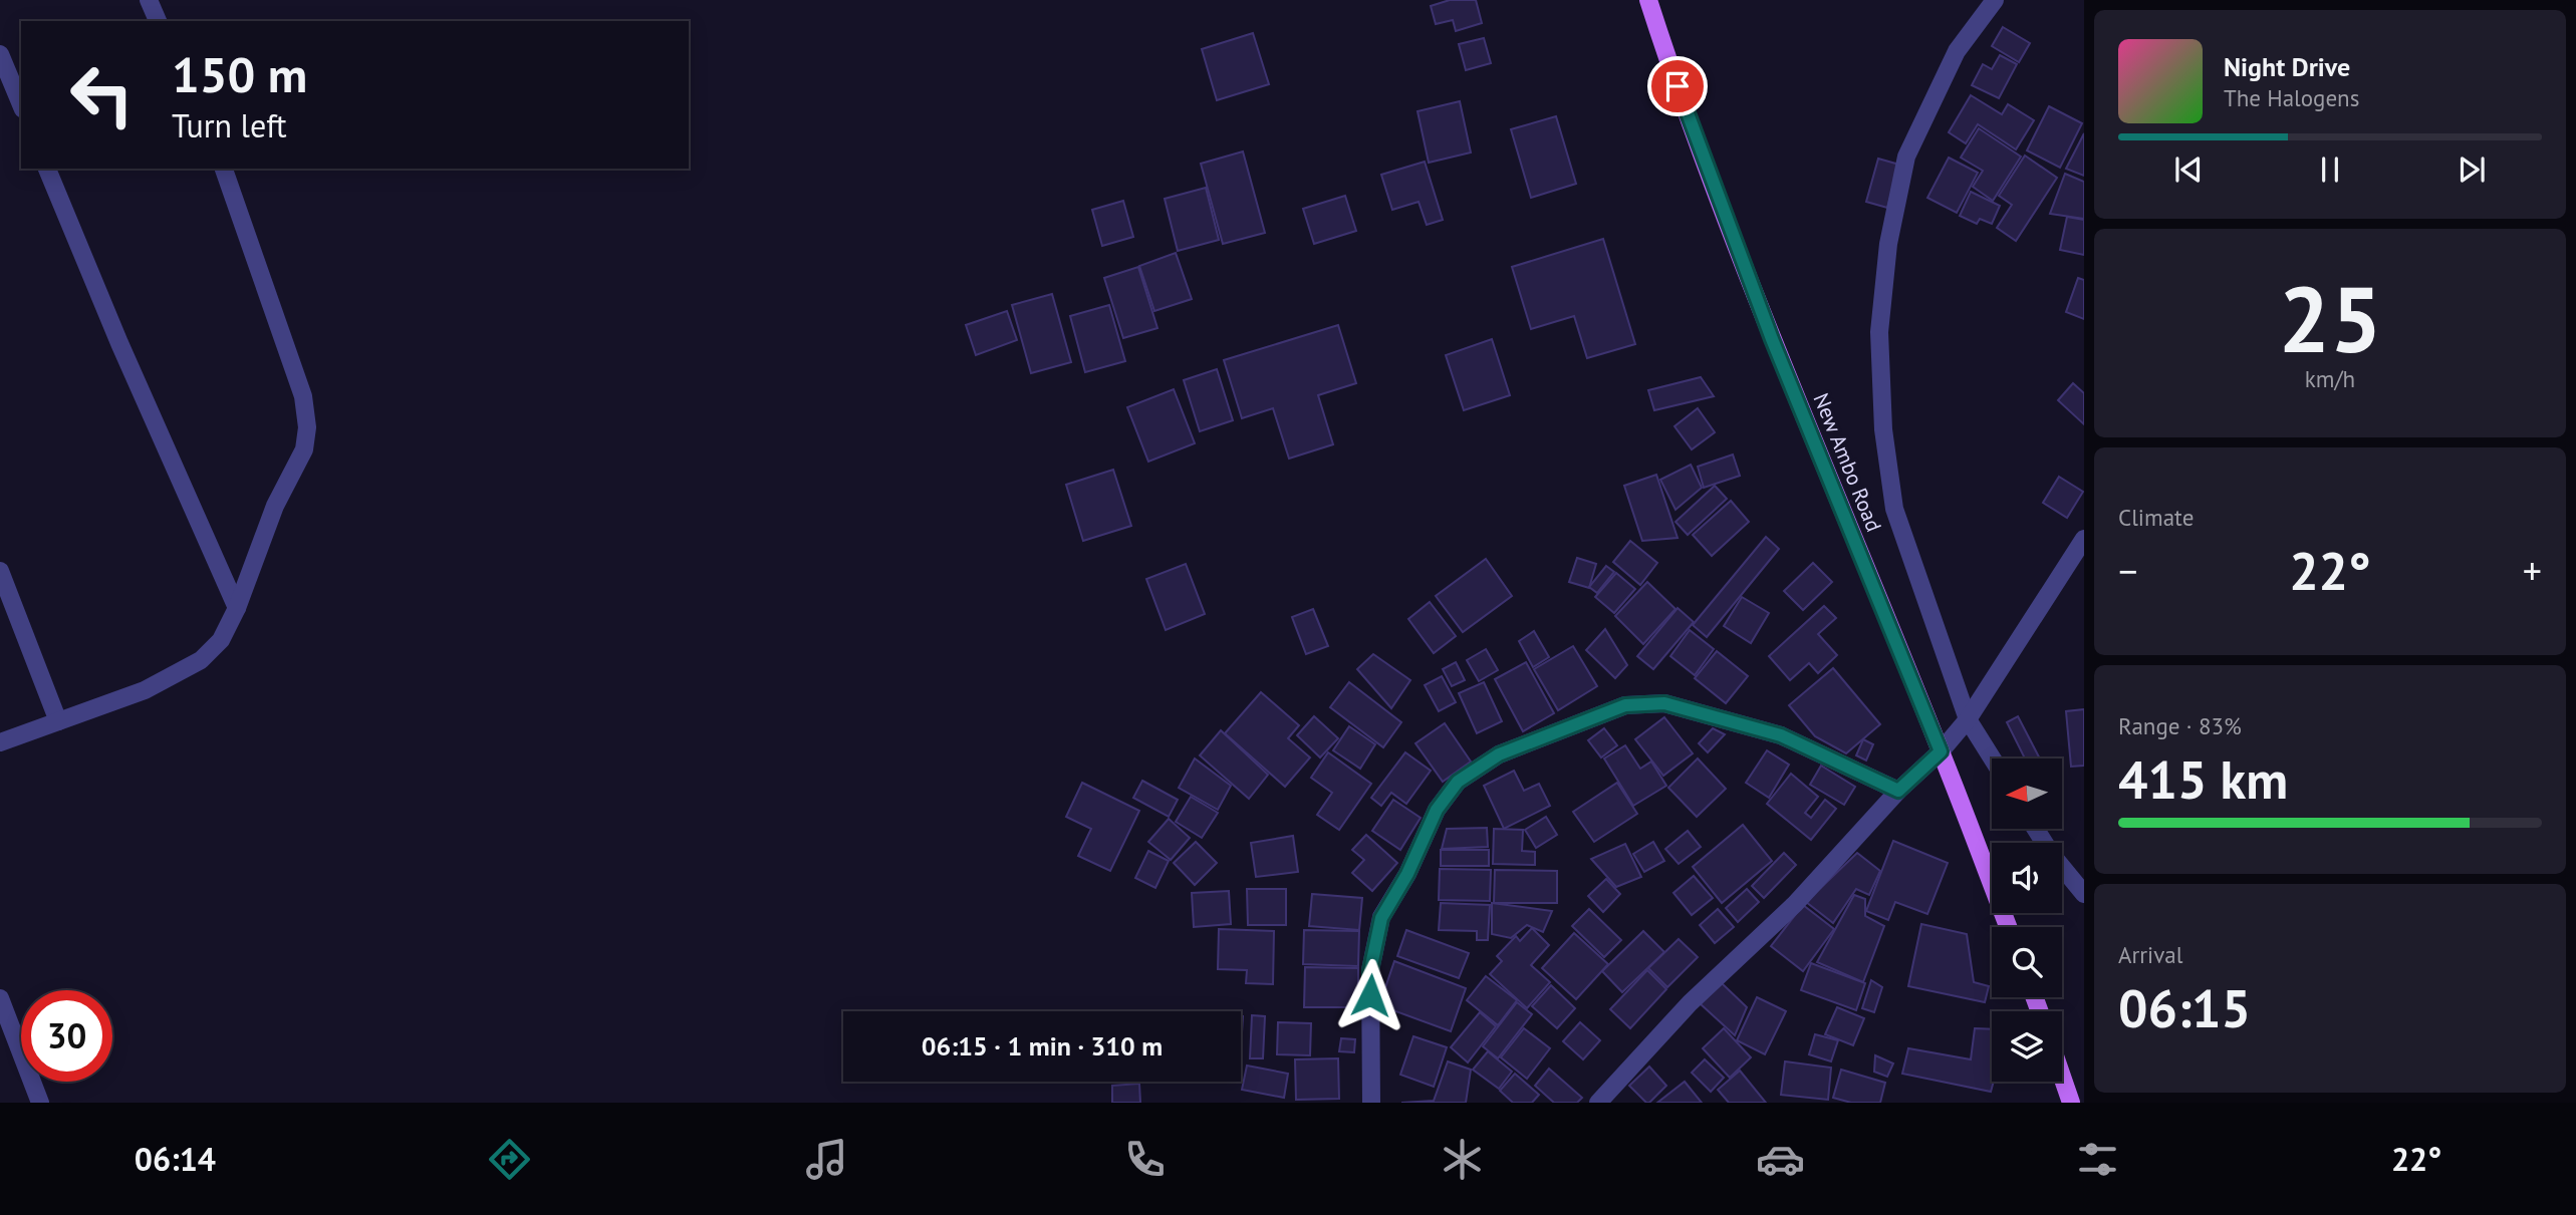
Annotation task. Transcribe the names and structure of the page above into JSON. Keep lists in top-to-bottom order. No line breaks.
{"streets":{"main road":["New Ambo Road"]},"north":"left","page":{"turn":["150 m","Turn left"],"song":["Night Drive","The Halogens"],"tile":[["25","km/h"],"Climate",["Range · 83%","415 km"],["Arrival","06:15"]],"heat":["−","22°","+"],"limit":"30","trip":"06:15 · 1 min · 310 m","tabs":["06:14","22°"]}}
